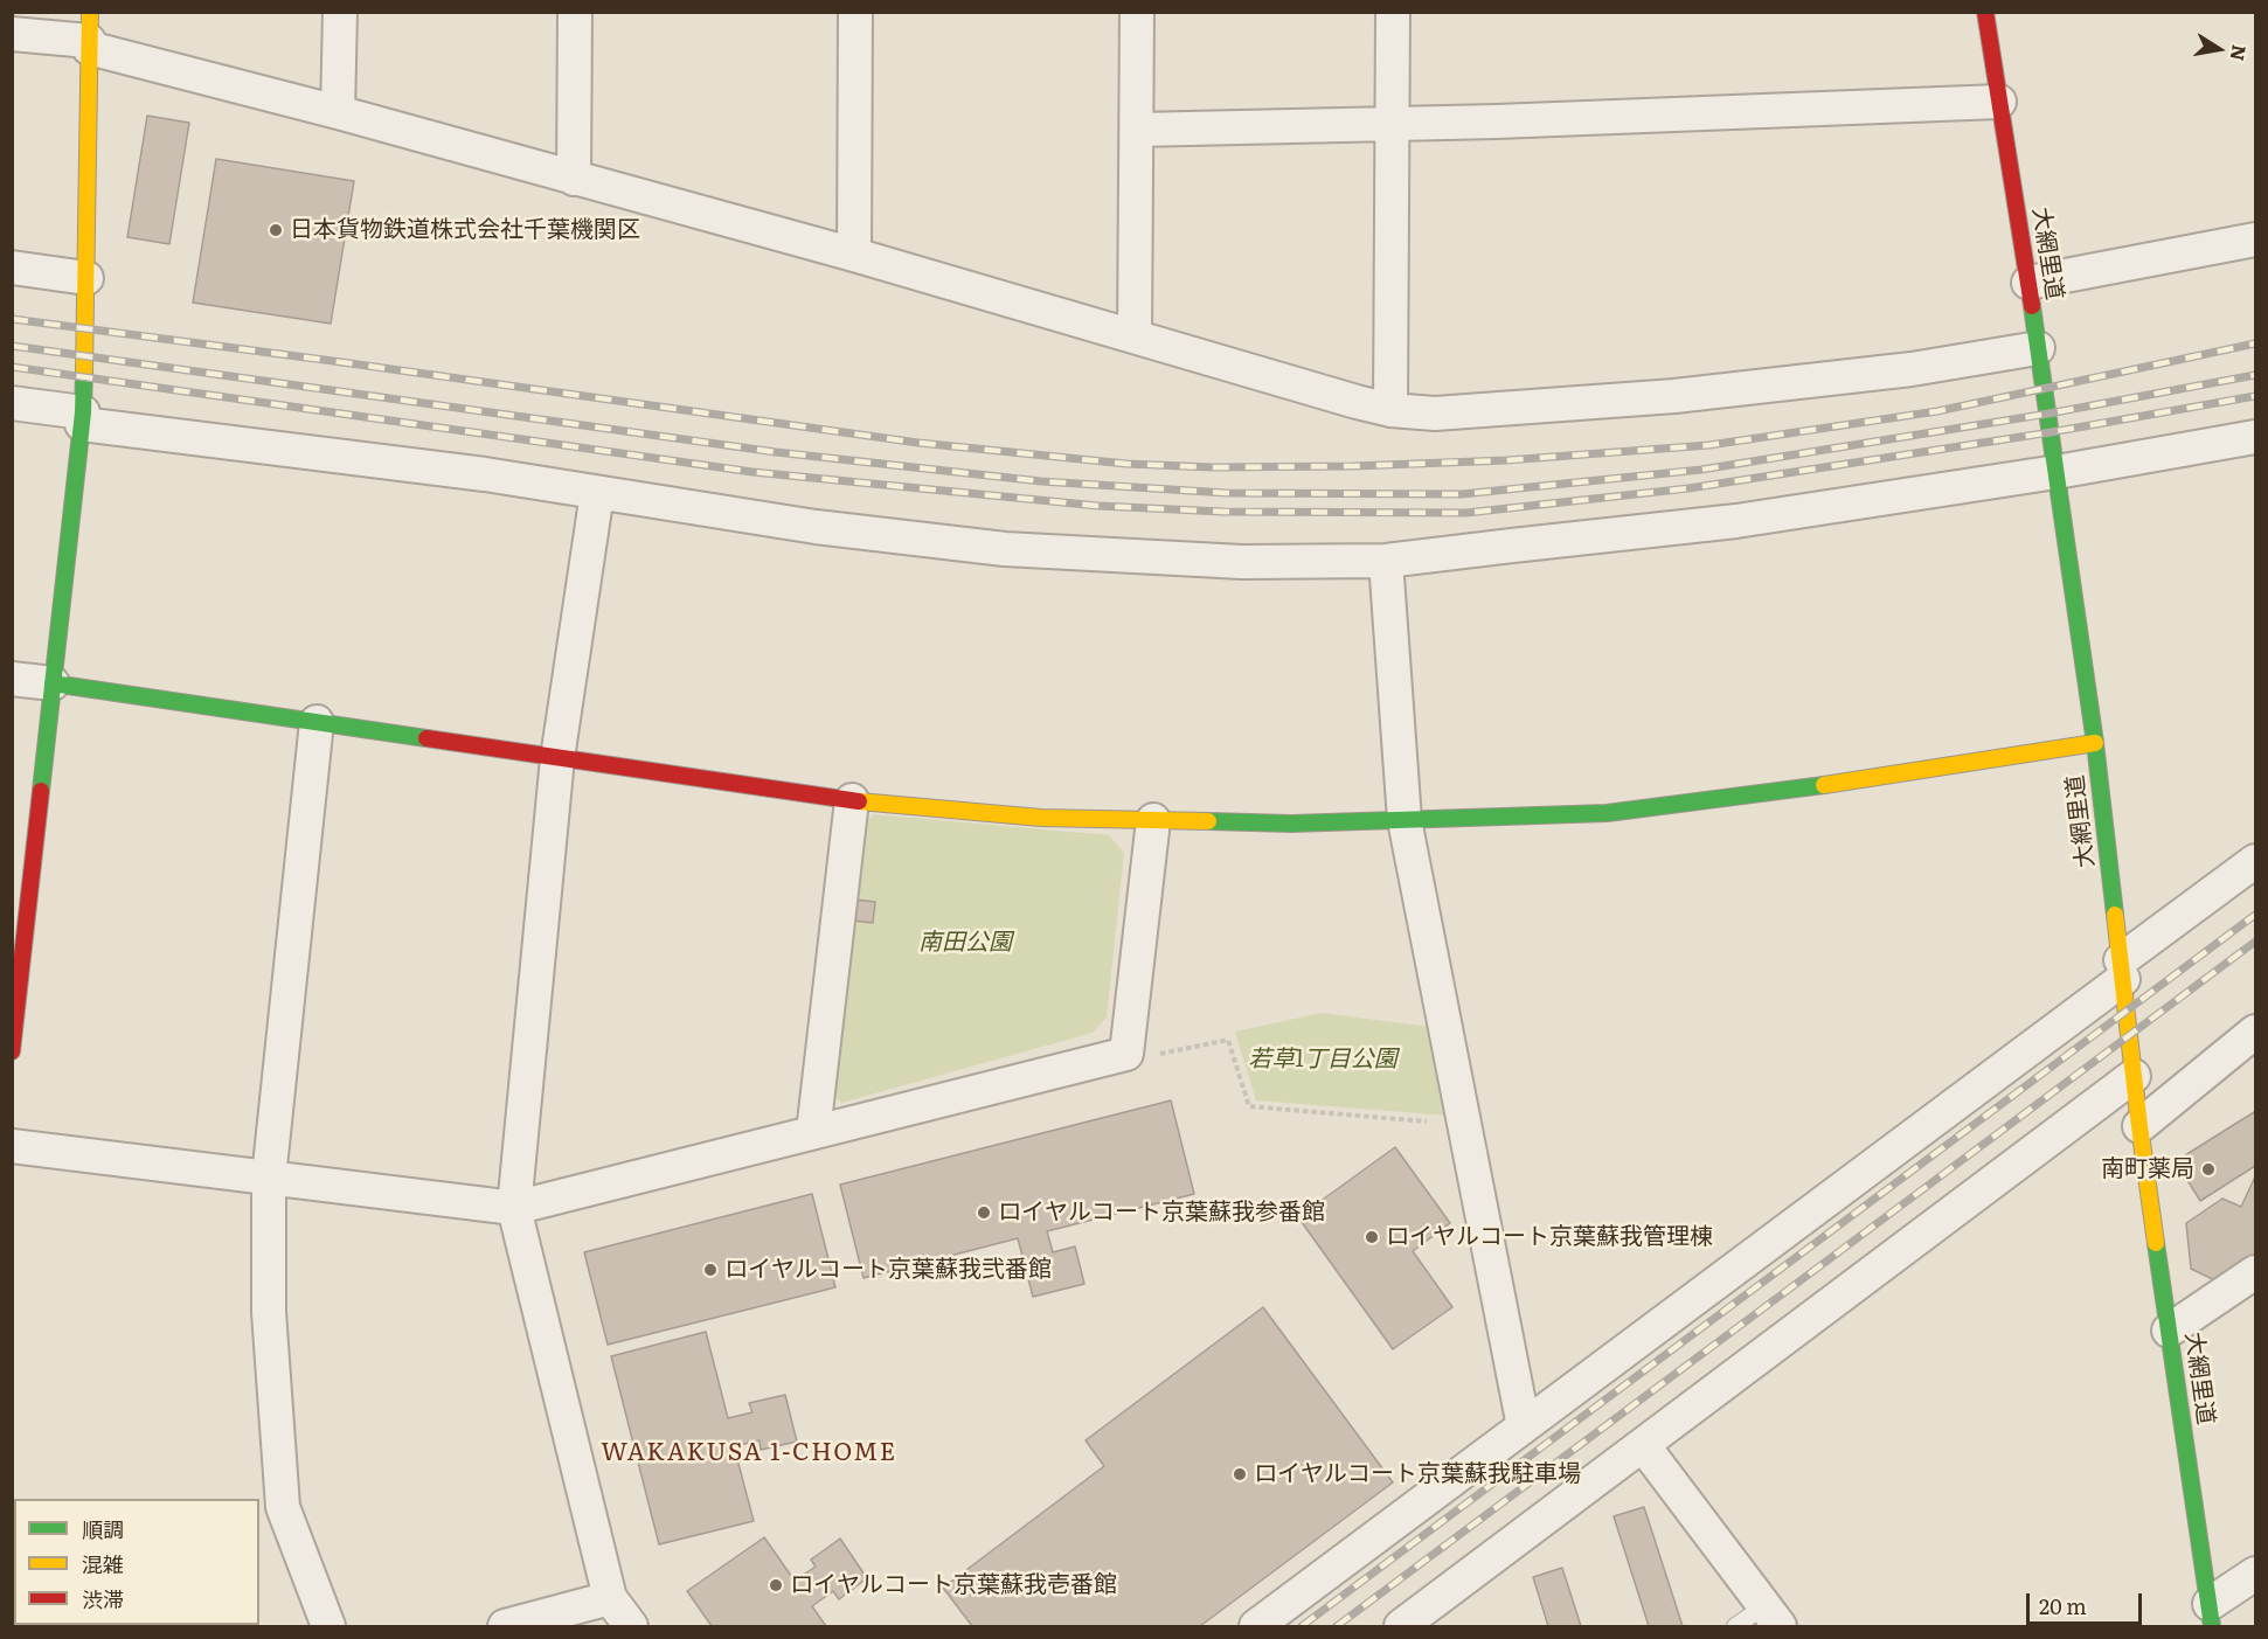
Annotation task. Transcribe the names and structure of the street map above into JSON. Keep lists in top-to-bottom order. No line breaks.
{"streets":{"street":["大網里道"]},"districts":["WAKAKUSA 1-CHOME"],"parks":["南田公園","若草1丁目公園"],"places":["日本貨物鉄道株式会社千葉機関区","南町薬局","ロイヤルコート京葉蘇我参番館","ロイヤルコート京葉蘇我管理棟","ロイヤルコート京葉蘇我弐番館","ロイヤルコート京葉蘇我駐車場","ロイヤルコート京葉蘇我壱番館"],"legend":["順調","混雑","渋滞"],"scale_bar":"20 m","north":"right"}
